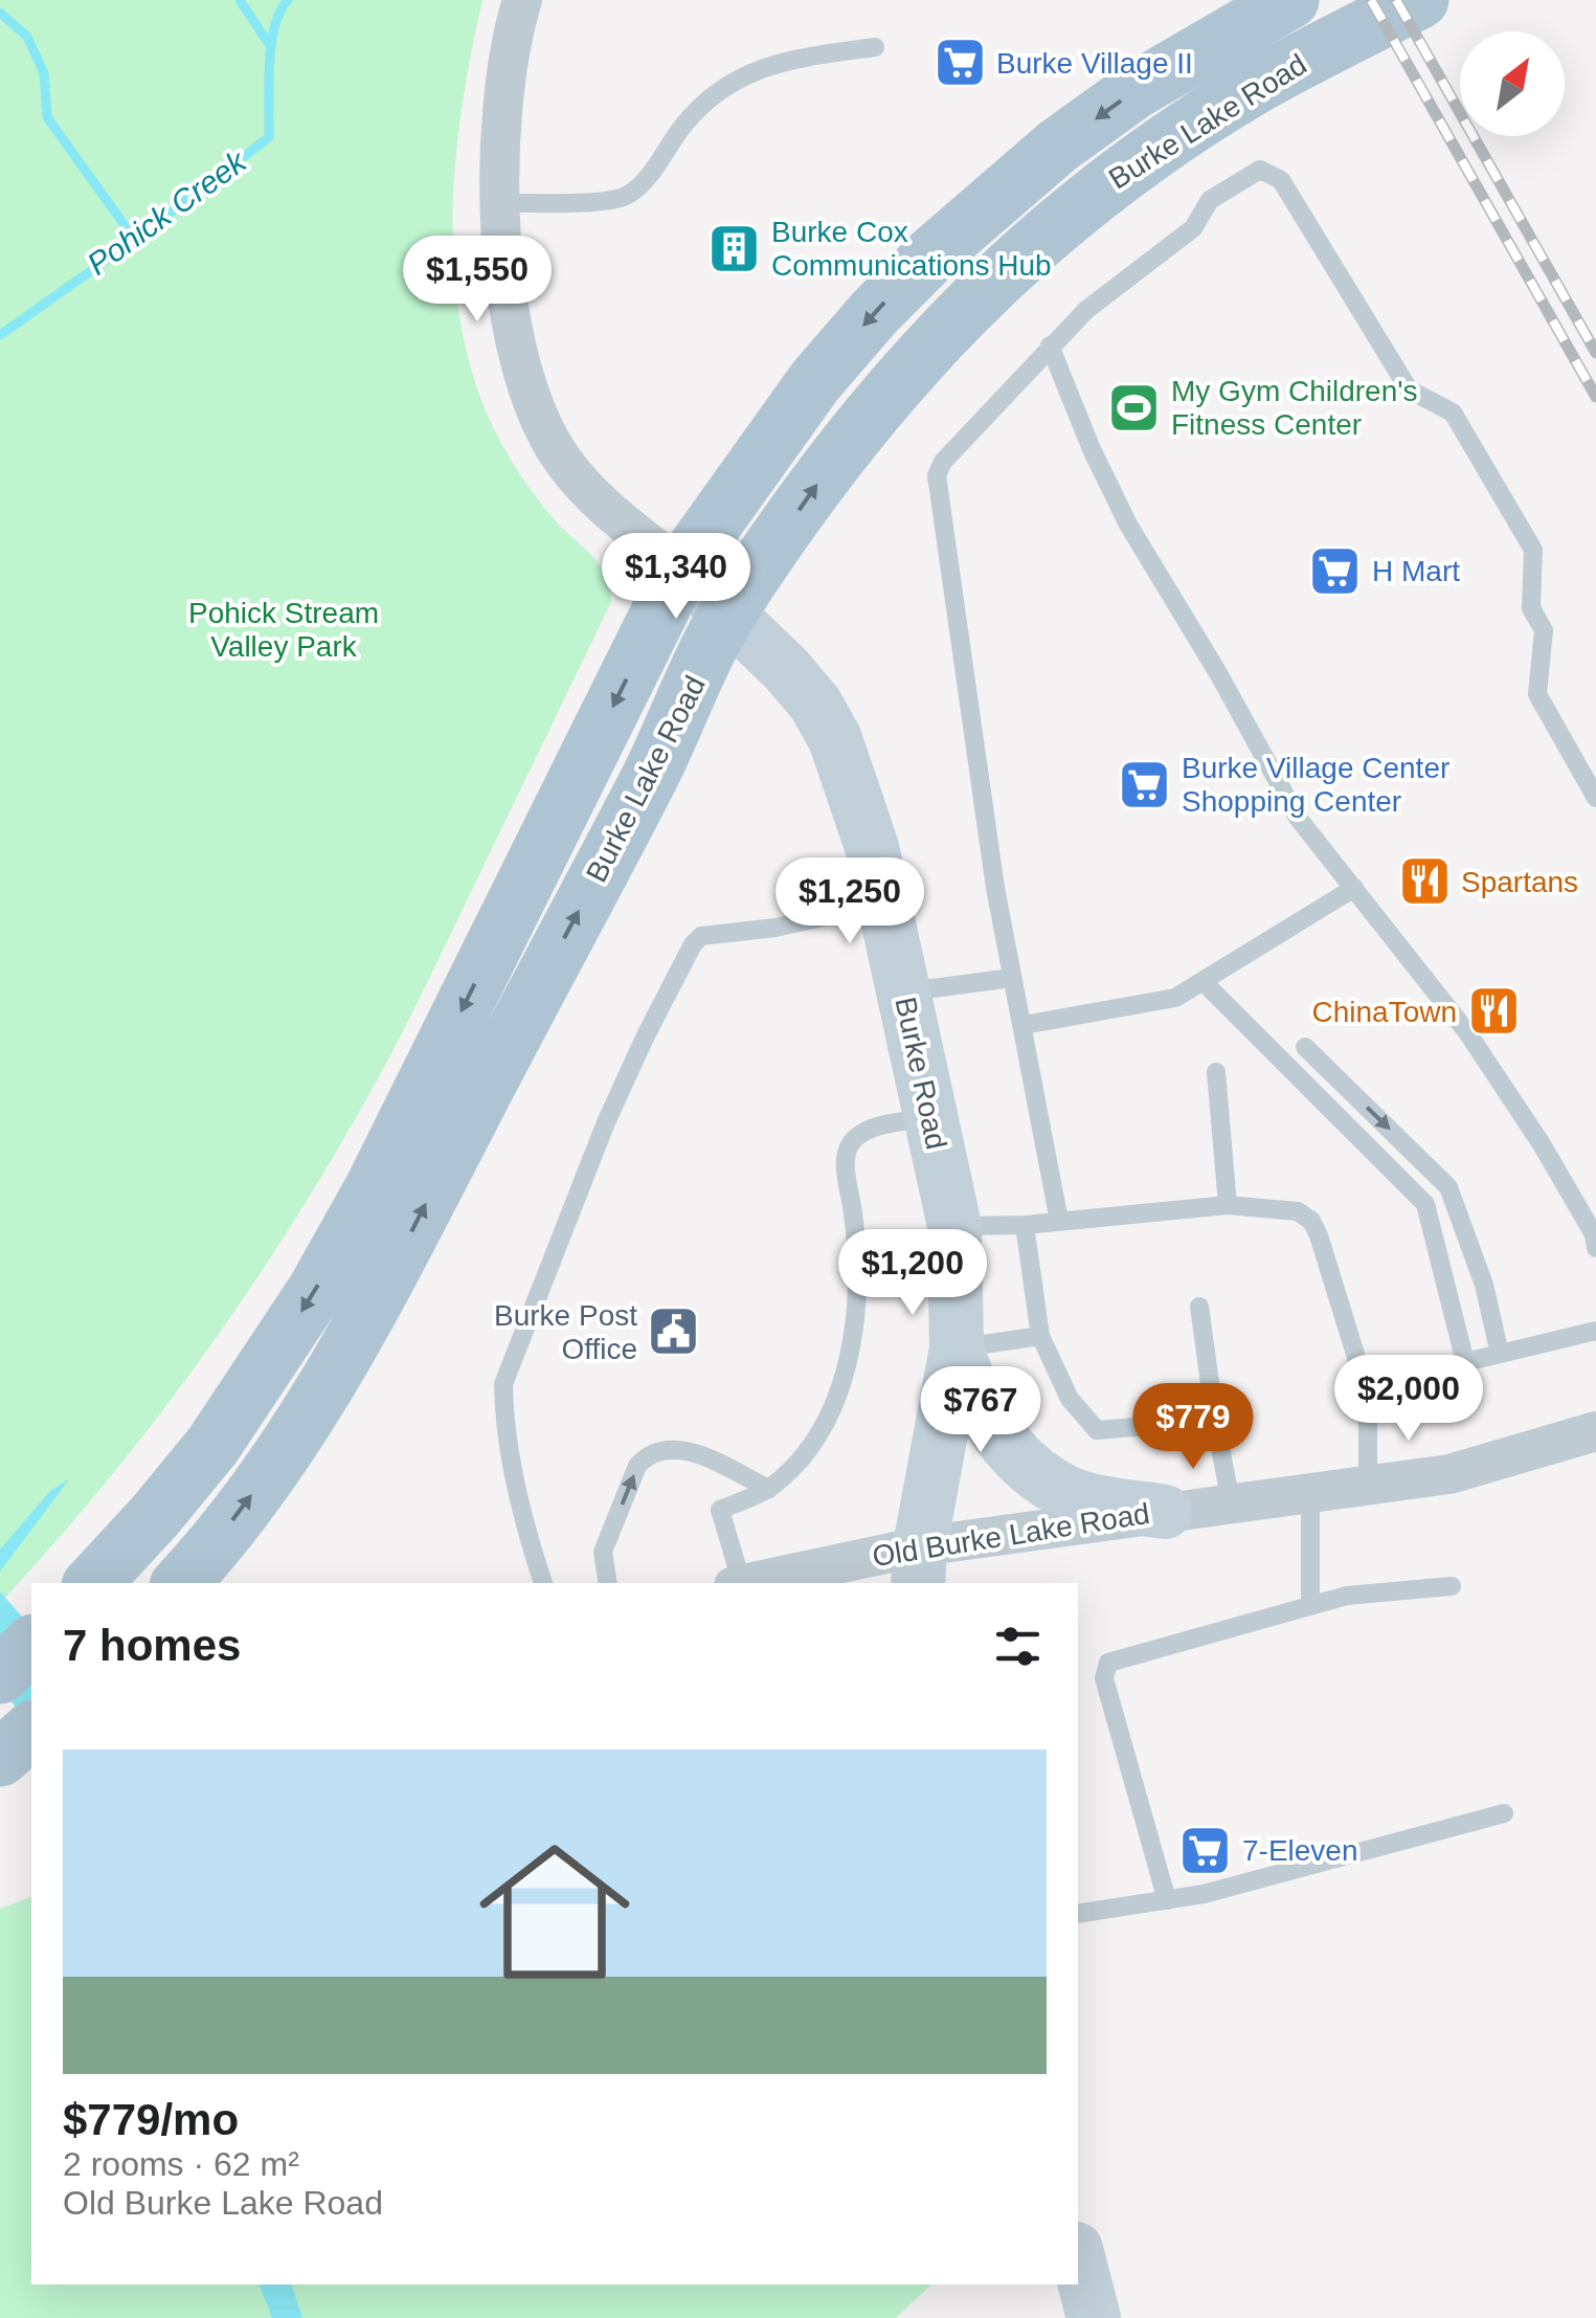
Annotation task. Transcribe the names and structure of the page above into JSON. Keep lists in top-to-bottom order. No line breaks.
{"streets":{"main road":["Burke Lake Road"],"street":["Burke Road","Old Burke Lake Road"]},"crossings":[["Burke Lake Road","Burke Road"],["Burke Road","Old Burke Lake Road"]],"water":["Pohick Creek"],"parks":["Pohick Stream Valley Park"],"places":{"supermarket":["Burke Village II","H Mart","Burke Village Center Shopping Center","7-Eleven"],"building":["Burke Cox Communications Hub"],"sports":["My Gym Children's Fitness Center"],"restaurant":["Spartans","ChinaTown"],"public building":["Burke Post Office"]},"north":"top right","page":{"price":["$1,550","$1,340","$1,250","$1,200","$2,000","$767","$779"],"heading":"7 homes","list":[{"name":"$779/mo","note":"2 rooms · 62 m² · Old Burke Lake Road"}]}}
